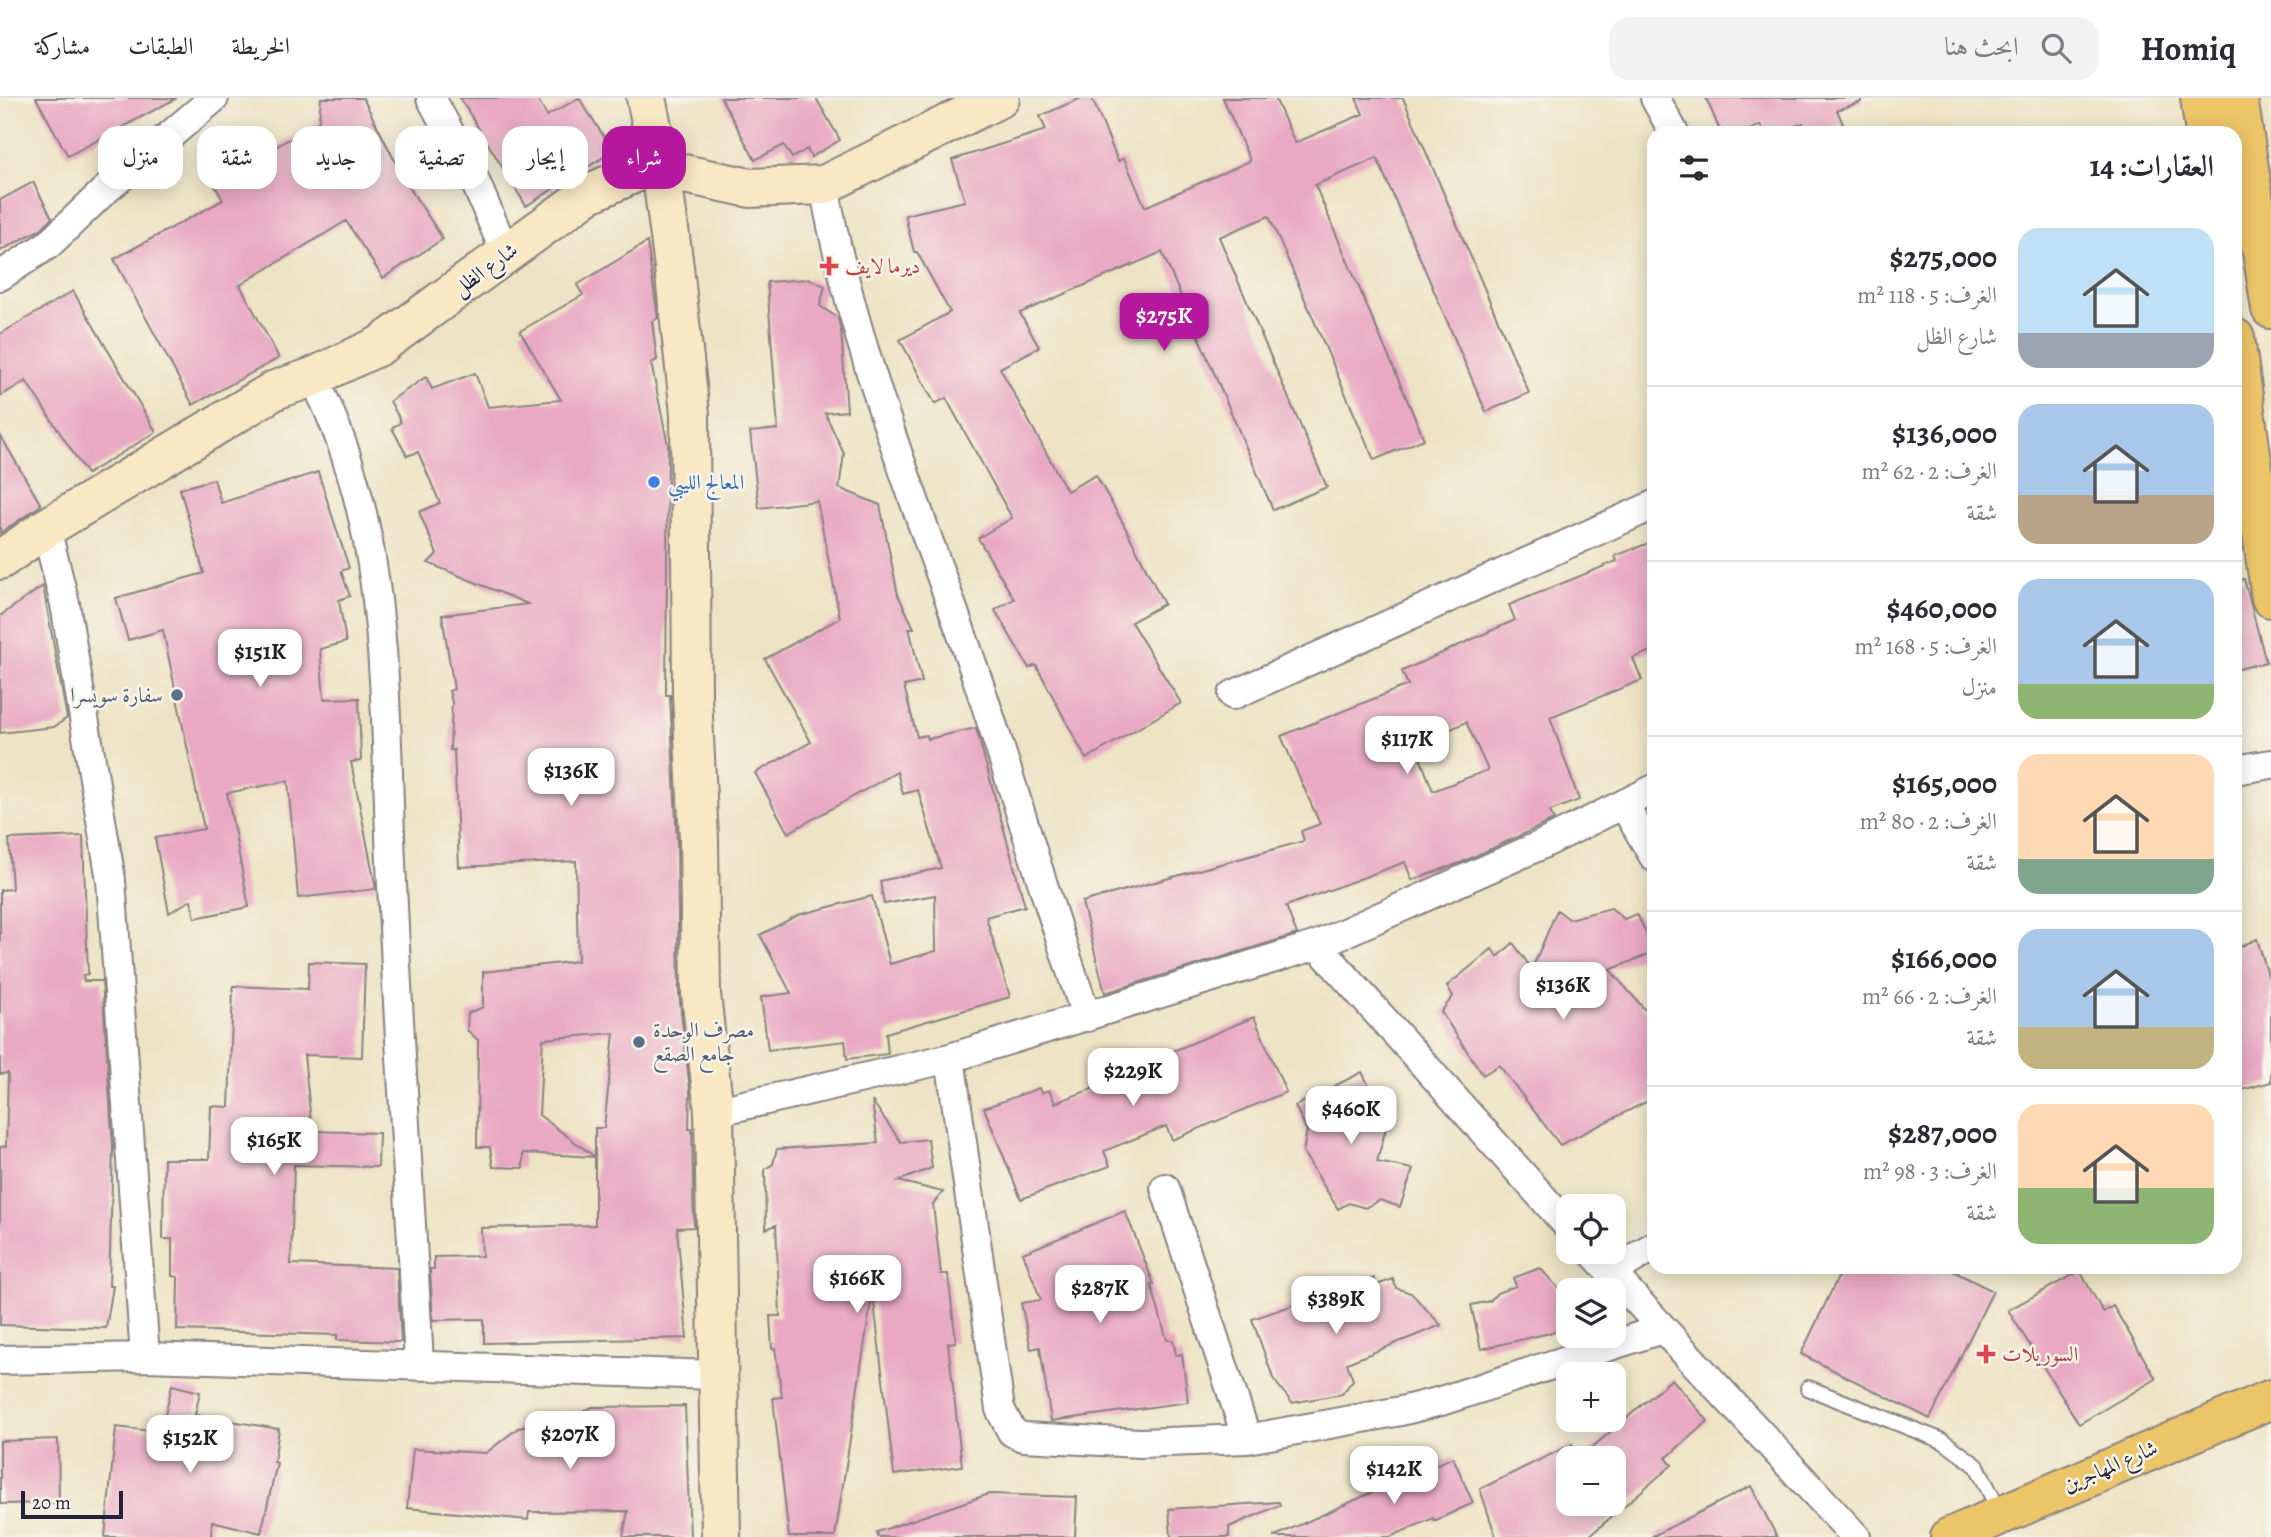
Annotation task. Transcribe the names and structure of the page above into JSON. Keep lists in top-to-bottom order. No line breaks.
{"streets":{"main road":["شارع الظل","شارع المهاجرين"]},"places":{"health":["ديرما لايف","السوريلات"],"other":["المعالج الليبي","سفارة سويسرا","مصرف الوحدة جامع الصقع"]},"scale_bar":"20 m","page":{"header":"Homiq","search":"ابحث هنا","nav":["الخريطة","الطبقات","مشاركة"],"chip":["شراء","إيجار","تصفية","جديد","شقة","منزل"],"heading":"العقارات: 14","list":[{"name":"$275,000","note":"الغرف: 5 · 118 m² · شارع الظل"},{"name":"$136,000","note":"الغرف: 2 · 62 m² · شقة"},{"name":"$460,000","note":"الغرف: 5 · 168 m² · منزل"},{"name":"$165,000","note":"الغرف: 2 · 80 m² · شقة"},{"name":"$166,000","note":"الغرف: 2 · 66 m² · شقة"},{"name":"$287,000","note":"الغرف: 3 · 98 m² · شقة"}],"price":["$275K","$151K","$117K","$136K","$136K","$229K","$460K","$165K","$166K","$287K","$389K","$207K","$152K","$142K"],"map_buttons":["+","−"],"scale":"20 m"}}
